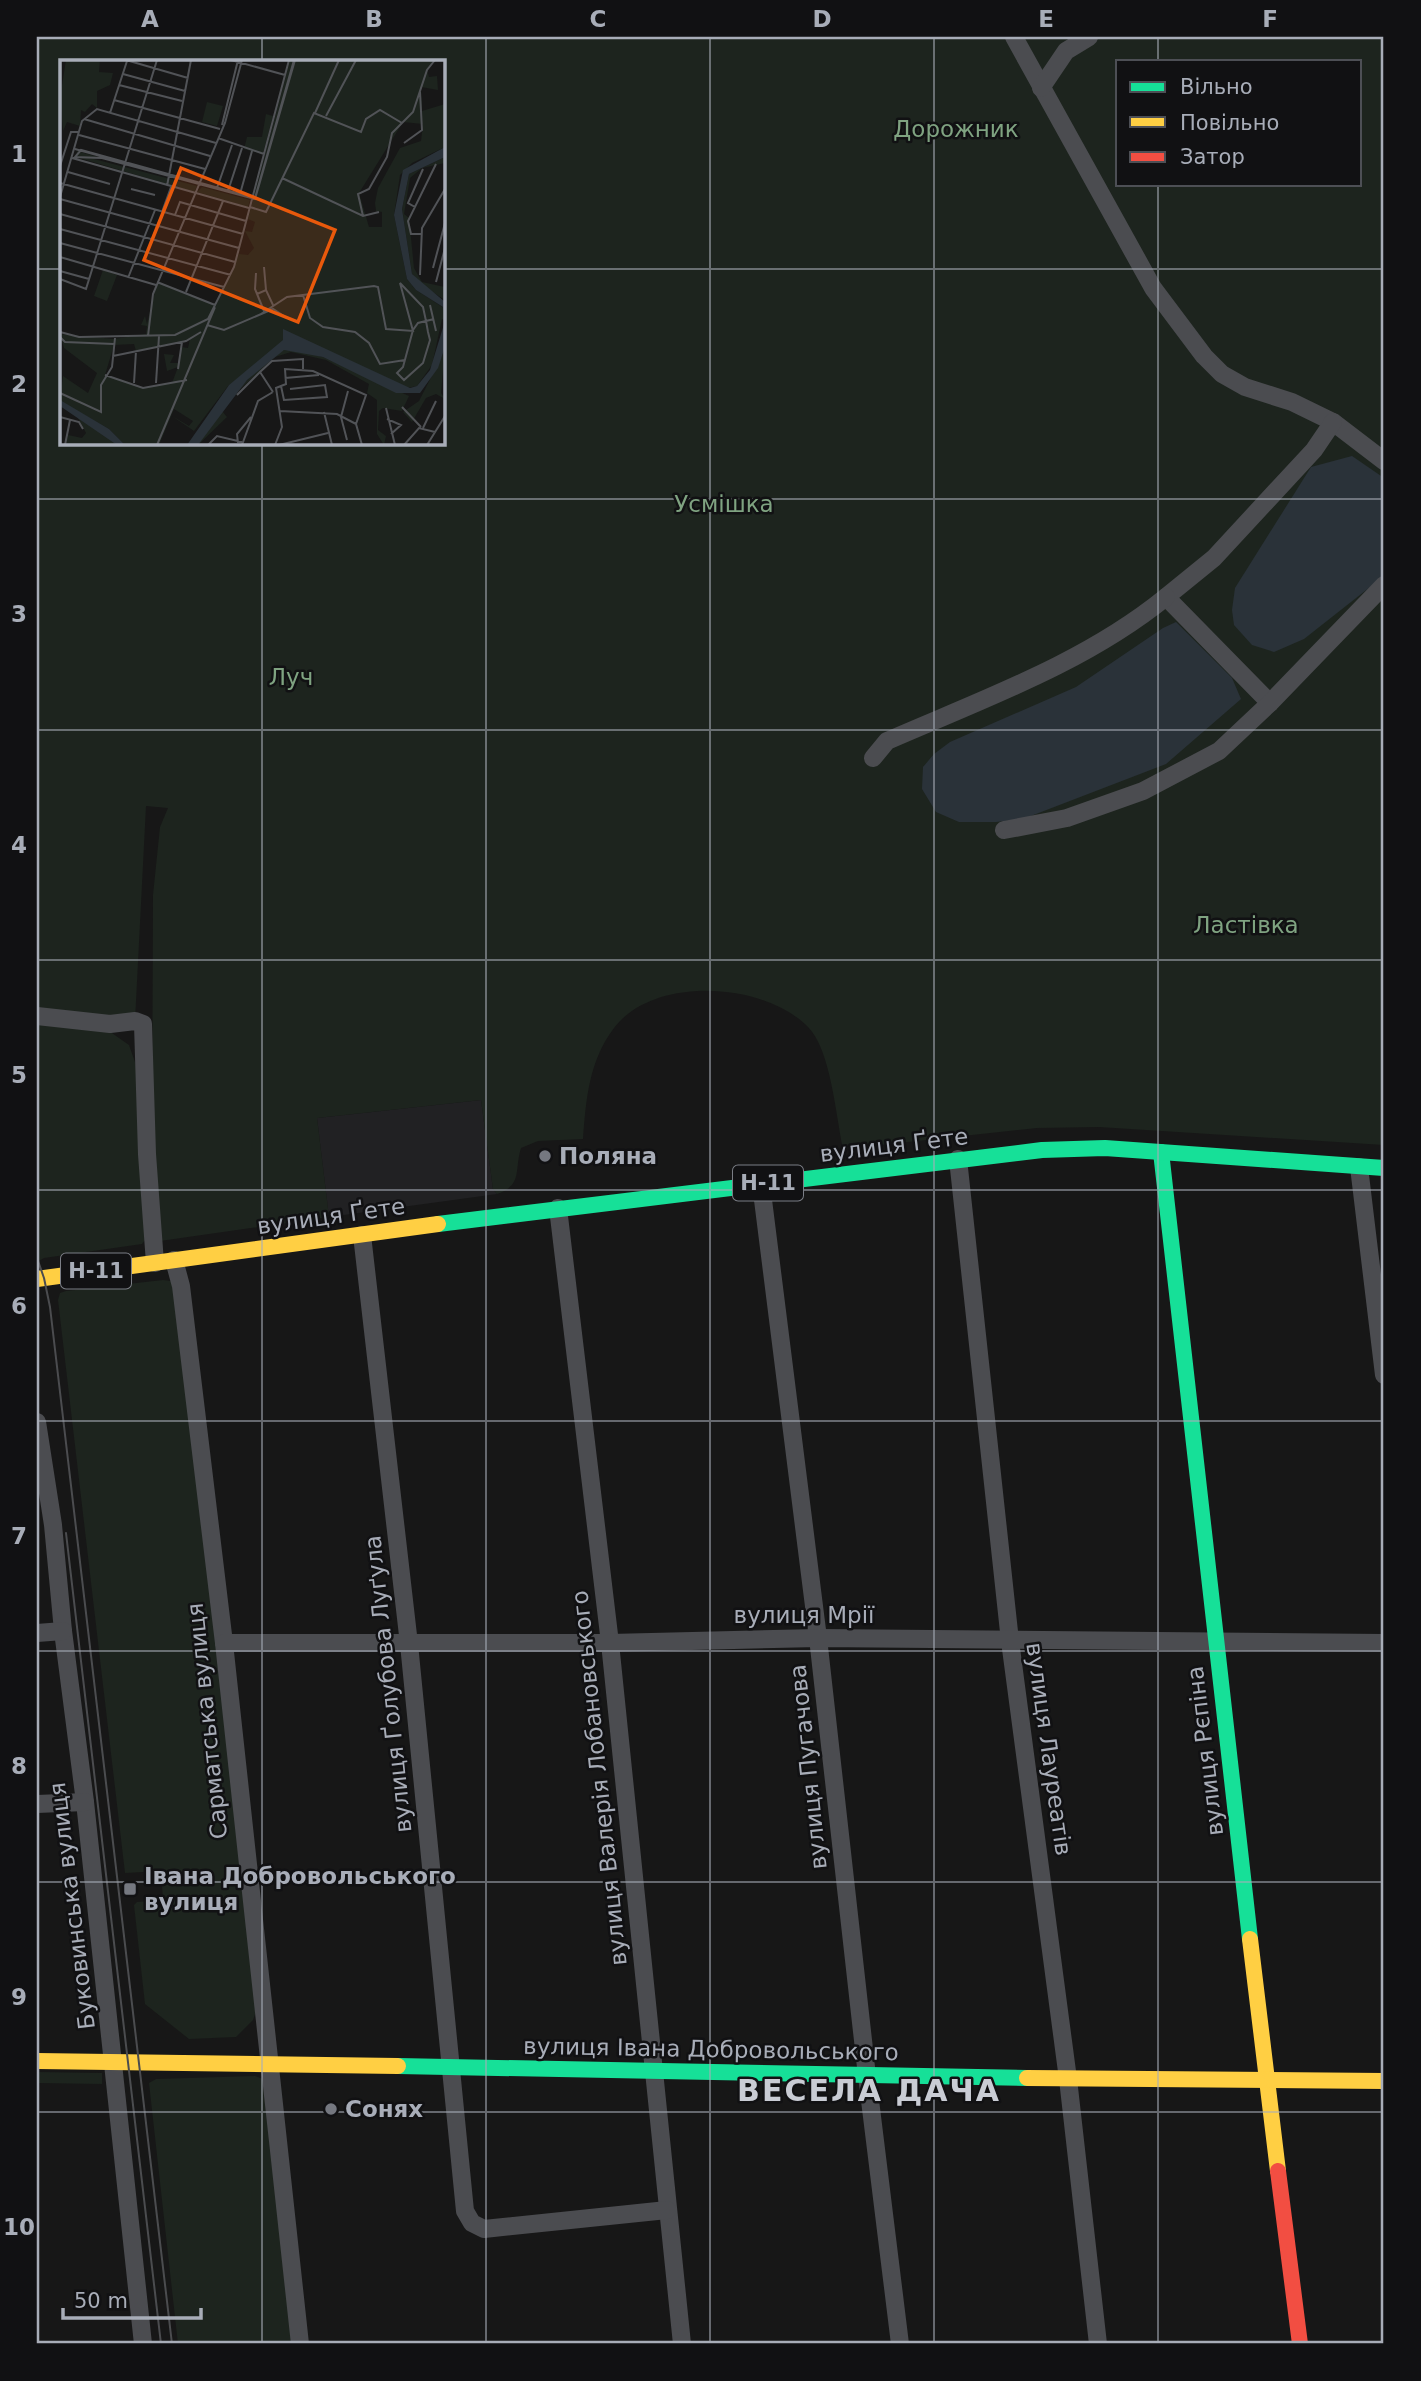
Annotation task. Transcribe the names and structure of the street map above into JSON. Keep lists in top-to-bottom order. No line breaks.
{"streets":{"street":["вулиця Ґете","Н-11","вулиця Мрії","вулиця Ґолубова Луґула","Сарматська вулиця","вулиця Лауреатів","вулиця Рєпіна","вулиця Пугачова","вулиця Валерія Лобановського","Буковинська вулиця","вулиця Івана Добровольського"]},"crossings":[["вулиця Ґете","вулиця Ґолубова Луґула"],["вулиця Ґете","Сарматська вулиця"],["вулиця Ґете","вулиця Лауреатів"],["вулиця Ґете","вулиця Рєпіна"],["вулиця Ґете","вулиця Пугачова"],["вулиця Ґете","вулиця Валерія Лобановського"],["вулиця Мрії","вулиця Ґолубова Луґула"],["вулиця Мрії","Сарматська вулиця"],["вулиця Мрії","вулиця Лауреатів"],["вулиця Мрії","вулиця Рєпіна"],["вулиця Мрії","вулиця Пугачова"],["вулиця Мрії","вулиця Валерія Лобановського"],["вулиця Ґолубова Луґула","вулиця Валерія Лобановського"],["вулиця Ґолубова Луґула","вулиця Івана Добровольського"],["Сарматська вулиця","вулиця Івана Добровольського"],["вулиця Лауреатів","вулиця Івана Добровольського"],["вулиця Рєпіна","вулиця Івана Добровольського"],["вулиця Пугачова","вулиця Івана Добровольського"],["вулиця Валерія Лобановського","вулиця Івана Добровольського"],["Буковинська вулиця","вулиця Івана Добровольського"]],"districts":["ВЕСЕЛА ДАЧА"],"parks":["Дорожник","Усмішка","Луч","Ластівка"],"places":{"other":["Поляна","Сонях"],"transit":["Івана Добровольського вулиця"]},"legend":["Вільно","Повільно","Затор"],"scale_bar":"50 m","grid":{"columns":["A","B","C","D","E","F"],"rows":["1","2","3","4","5","6","7","8","9","10"]}}
